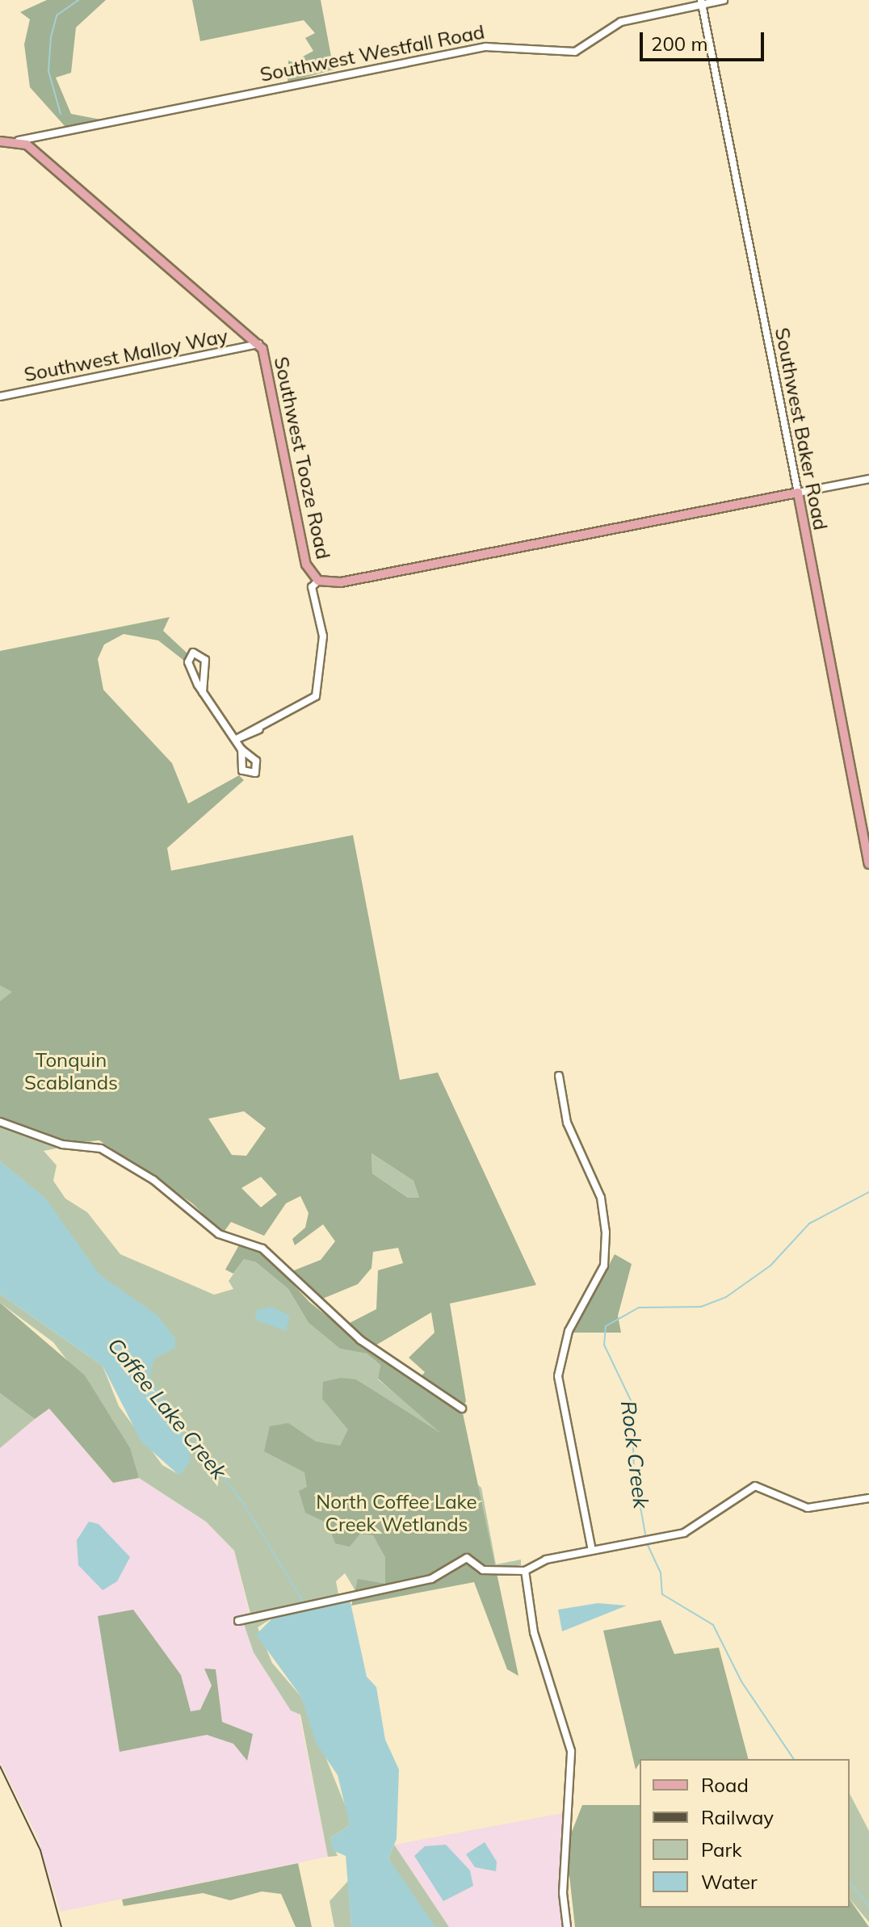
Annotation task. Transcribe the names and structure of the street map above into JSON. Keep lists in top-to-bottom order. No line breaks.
{"streets":{"main road":["Southwest Baker Road","Southwest Tooze Road"],"street":["Southwest Westfall Road","Southwest Malloy Way"]},"crossings":[["Southwest Westfall Road","Southwest Baker Road"],["Southwest Westfall Road","Southwest Tooze Road"],["Southwest Malloy Way","Southwest Tooze Road"],["Southwest Baker Road","Southwest Tooze Road"]],"water":["Coffee Lake Creek","Rock Creek"],"parks":["Tonquin Scablands","North Coffee Lake Creek Wetlands"],"legend":["Road","Railway","Park","Water"],"scale_bar":"200 m"}
